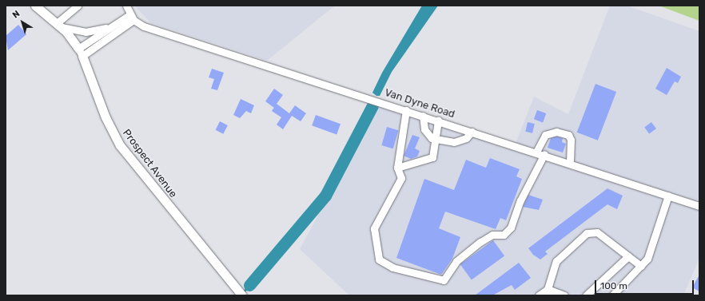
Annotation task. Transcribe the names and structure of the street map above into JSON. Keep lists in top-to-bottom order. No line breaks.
{"streets":{"main road":["Prospect Avenue"],"street":["Van Dyne Road"]},"scale_bar":"100 m","north":"top left"}
